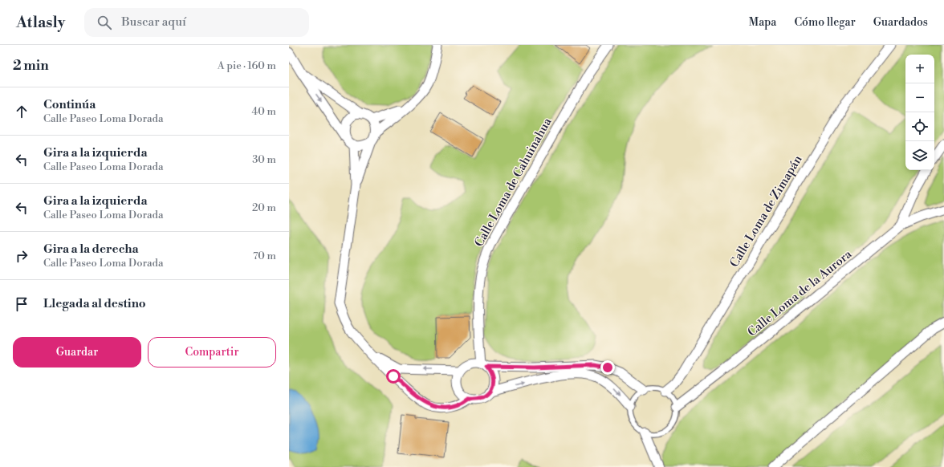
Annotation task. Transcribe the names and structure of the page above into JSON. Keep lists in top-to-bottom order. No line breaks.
{"streets":{"street":["Calle Loma de Cahuinahua","Calle Loma de Zimapán","Calle Loma de la Aurora"]},"crossings":[["Calle Loma de Zimapán","Calle Loma de la Aurora"]],"page":{"header":"Atlasly","search":"Buscar aquí","nav":["Mapa","Cómo llegar","Guardados"],"heading":["2 min","A pie · 160 m"],"map_buttons":["+","−"],"list":[["Continúa","Calle Paseo Loma Dorada","40 m"],["Gira a la izquierda","Calle Paseo Loma Dorada","30 m"],["Gira a la izquierda","Calle Paseo Loma Dorada","20 m"],["Gira a la derecha","Calle Paseo Loma Dorada","70 m"],"Llegada al destino"],"buttons":["Guardar","Compartir"]}}
